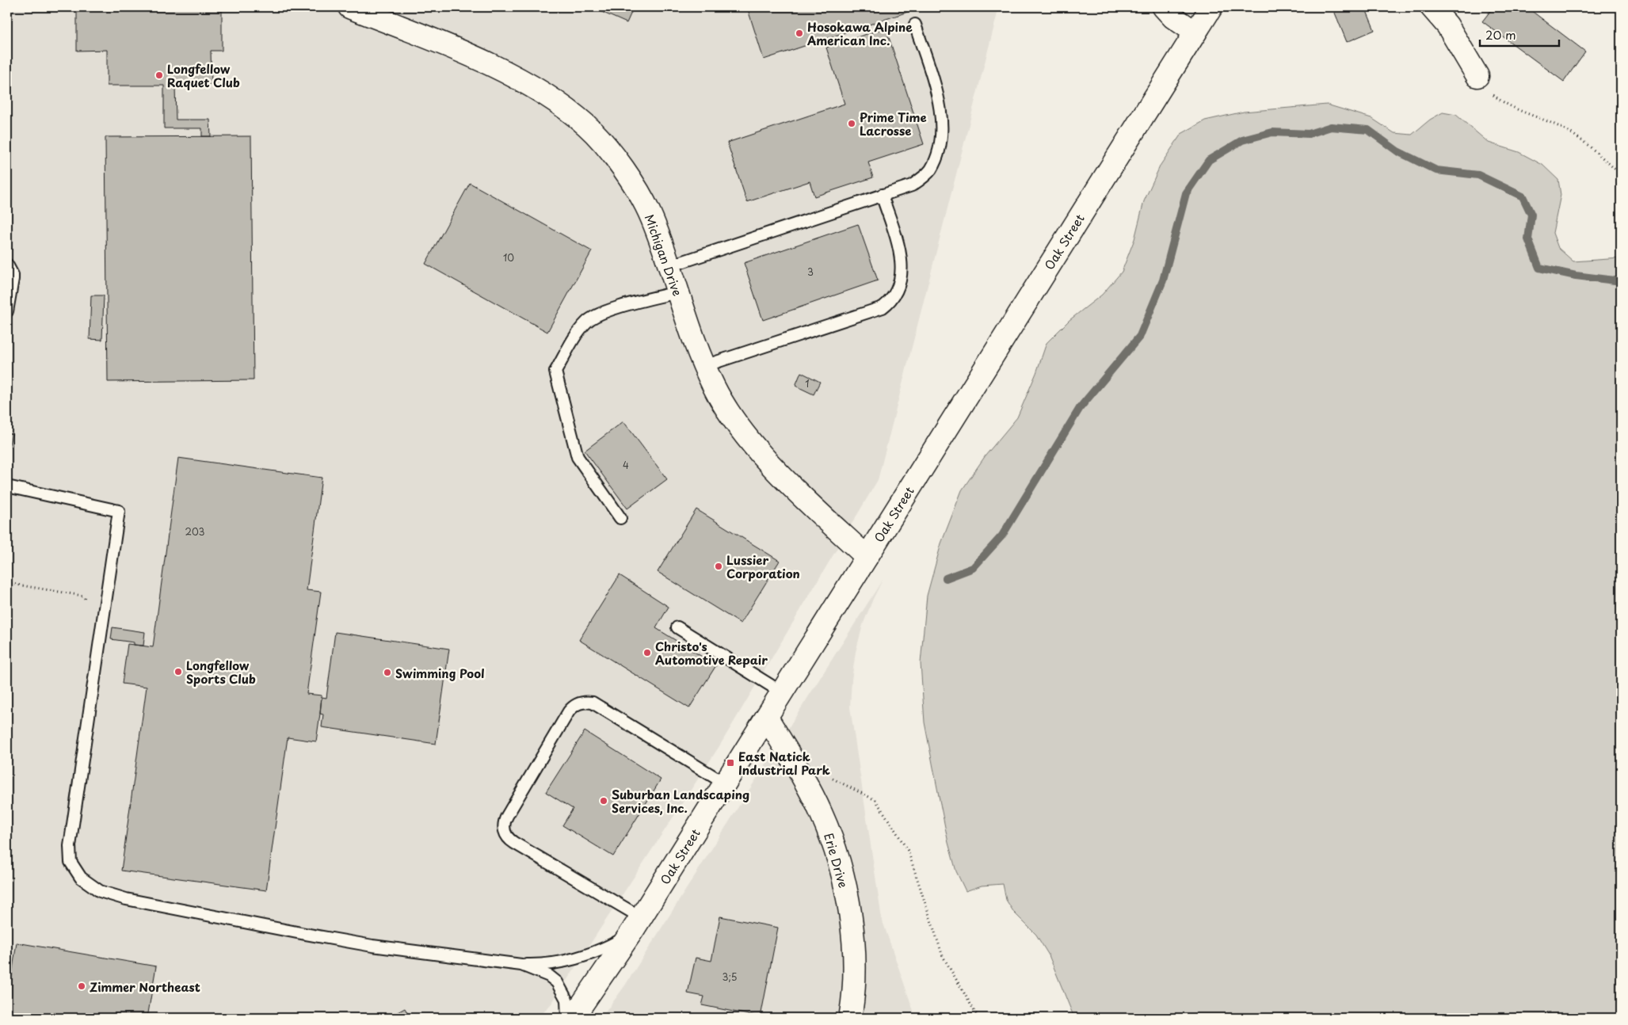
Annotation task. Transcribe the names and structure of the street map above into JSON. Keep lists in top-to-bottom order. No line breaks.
{"streets":{"street":["Oak Street","Michigan Drive","Erie Drive"]},"crossings":[["Oak Street","Michigan Drive"],["Oak Street","Erie Drive"]],"places":{"other":["Hosokawa Alpine American Inc.","Longfellow Raquet Club","Prime Time Lacrosse","Lussier Corporation","Christo's Automotive Repair","Longfellow Sports Club","Swimming Pool","Suburban Landscaping Services, Inc.","Zimmer Northeast"],"transit":["East Natick Industrial Park"]},"house_numbers":["10","3","1","4","203","3;5"],"scale_bar":"20 m"}
